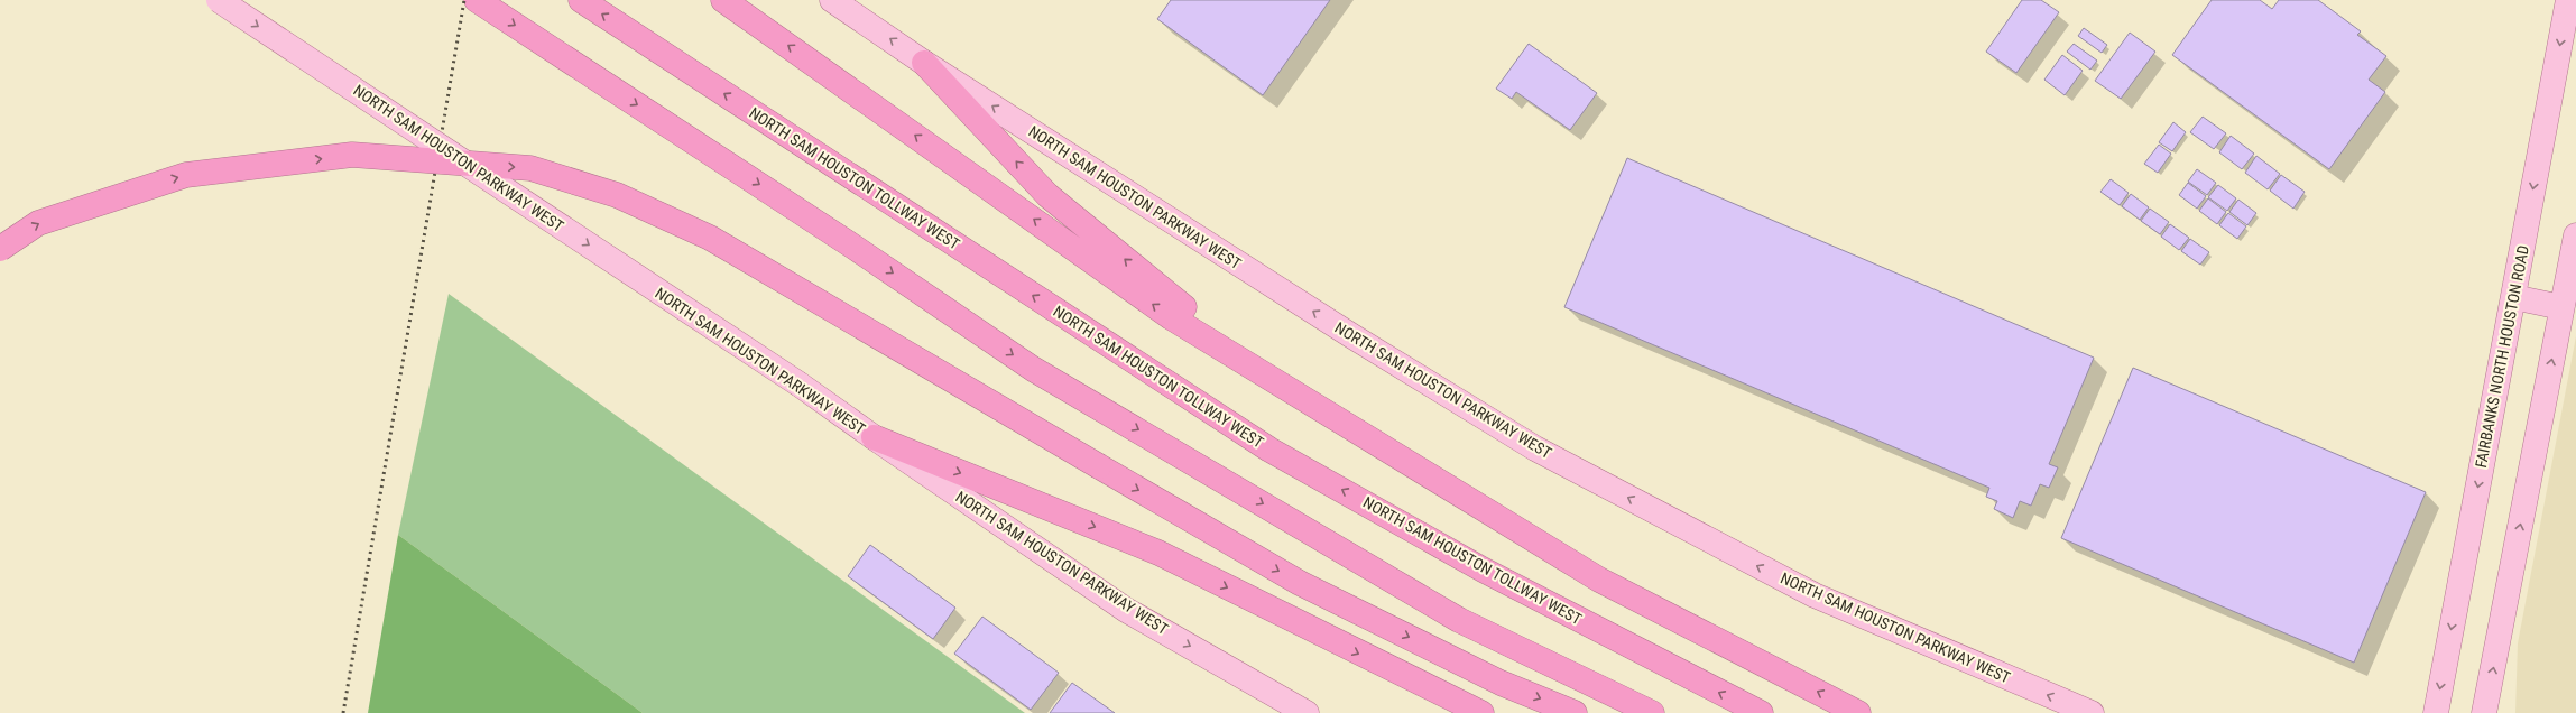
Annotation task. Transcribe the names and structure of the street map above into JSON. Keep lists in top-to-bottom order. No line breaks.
{"streets":{"highway":["NORTH SAM HOUSTON TOLLWAY WEST"],"main road":["NORTH SAM HOUSTON PARKWAY WEST","FAIRBANKS NORTH HOUSTON ROAD"]}}
